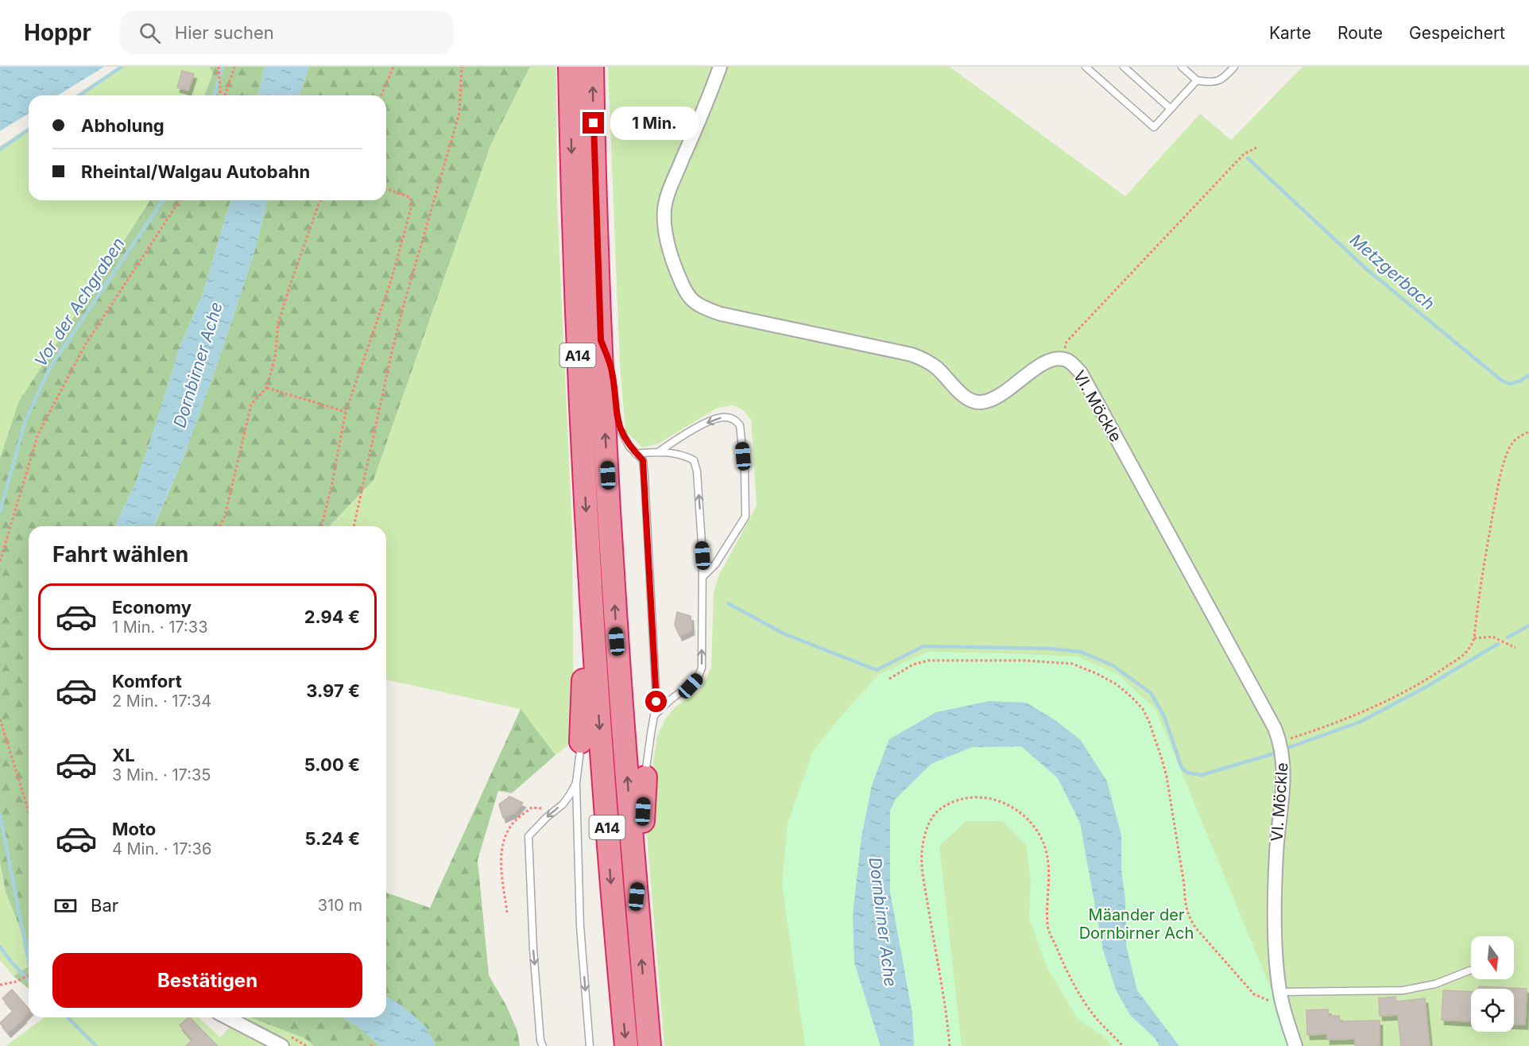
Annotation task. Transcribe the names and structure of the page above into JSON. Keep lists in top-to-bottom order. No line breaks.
{"streets":{"highway":["A14"],"street":["VI. Möckle"]},"water":["Metzgerbach","Vor der Achgraben","Dornbirner Ache"],"parks":["Mäander der Dornbirner Ach"],"north":"bottom","page":{"header":"Hoppr","search":"Hier suchen","nav":["Karte","Route","Gespeichert"],"banner":["Abholung","Rheintal/Walgau Autobahn"],"bubble":"1 Min.","heading":"Fahrt wählen","list":[{"name":"Economy","note":"1 Min. · 17:33","value":"2.94 €"},{"name":"Komfort","note":"2 Min. · 17:34","value":"3.97 €"},{"name":"XL","note":"3 Min. · 17:35","value":"5.00 €"},{"name":"Moto","note":"4 Min. · 17:36","value":"5.24 €"}],"pay":["Bar","310 m"],"buttons":"Bestätigen"}}
